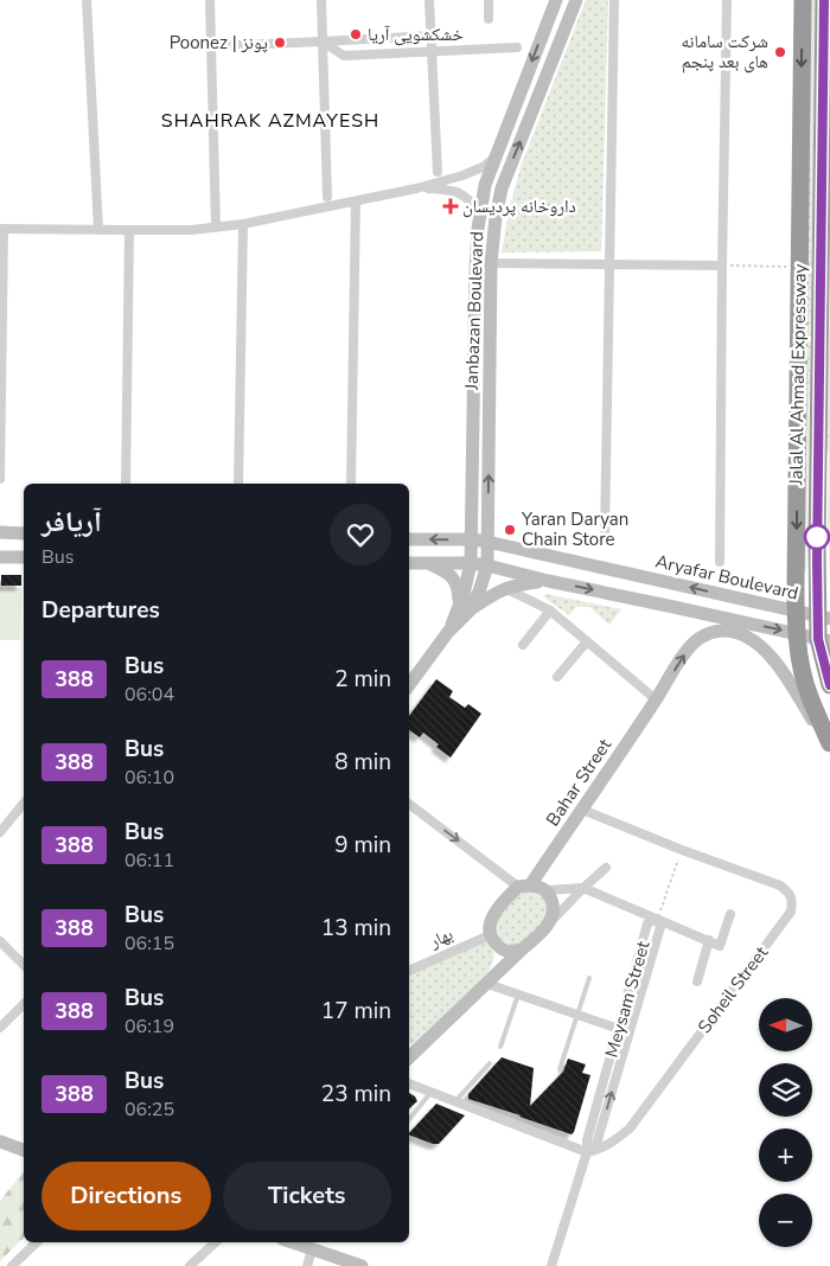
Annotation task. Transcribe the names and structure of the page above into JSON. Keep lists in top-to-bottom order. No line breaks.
{"streets":{"highway":["Jalal Al Ahmad Expressway"],"main road":["Janbazan Boulevard","Aryafar Boulevard","Bahar Street"],"street":["بهار","Soheil Street","Meysam Street"]},"crossings":[["Janbazan Boulevard","Aryafar Boulevard"],["Jalal Al Ahmad Expressway","Aryafar Boulevard"],["Bahar Street","بهار"],["Bahar Street","Soheil Street"],["Soheil Street","Meysam Street"]],"districts":["SHAHRAK AZMAYESH"],"places":{"other":["خشکشویی آریا","Poonez | پونز","شرکت سامانه های بعد پنجم","Yaran Daryan Chain Store"],"health":["داروخانه پردیسان"]},"lines":["bus line 388"],"north":"left","page":{"heading":[["آریافر","Bus"],"Departures"],"list":[{"mark":"388","name":"Bus","note":"06:04","value":"2 min"},{"mark":"388","name":"Bus","note":"06:10","value":"8 min"},{"mark":"388","name":"Bus","note":"06:11","value":"9 min"},{"mark":"388","name":"Bus","note":"06:15","value":"13 min"},{"mark":"388","name":"Bus","note":"06:19","value":"17 min"},{"mark":"388","name":"Bus","note":"06:25","value":"23 min"}],"map_buttons":["+","−"],"buttons":["Directions","Tickets"]}}
